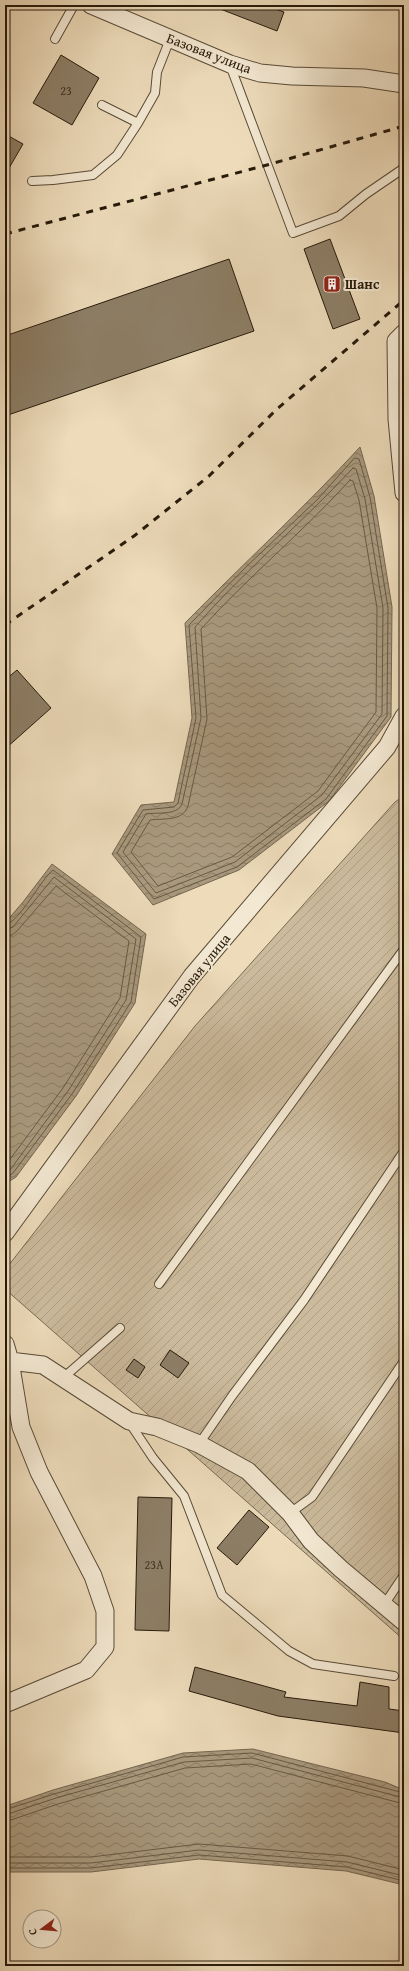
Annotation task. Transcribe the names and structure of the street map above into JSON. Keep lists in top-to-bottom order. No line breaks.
{"streets":{"street":["Базовая улица"]},"places":{"building":["Шанс"]},"house_numbers":["23","23А"],"north":"left"}
